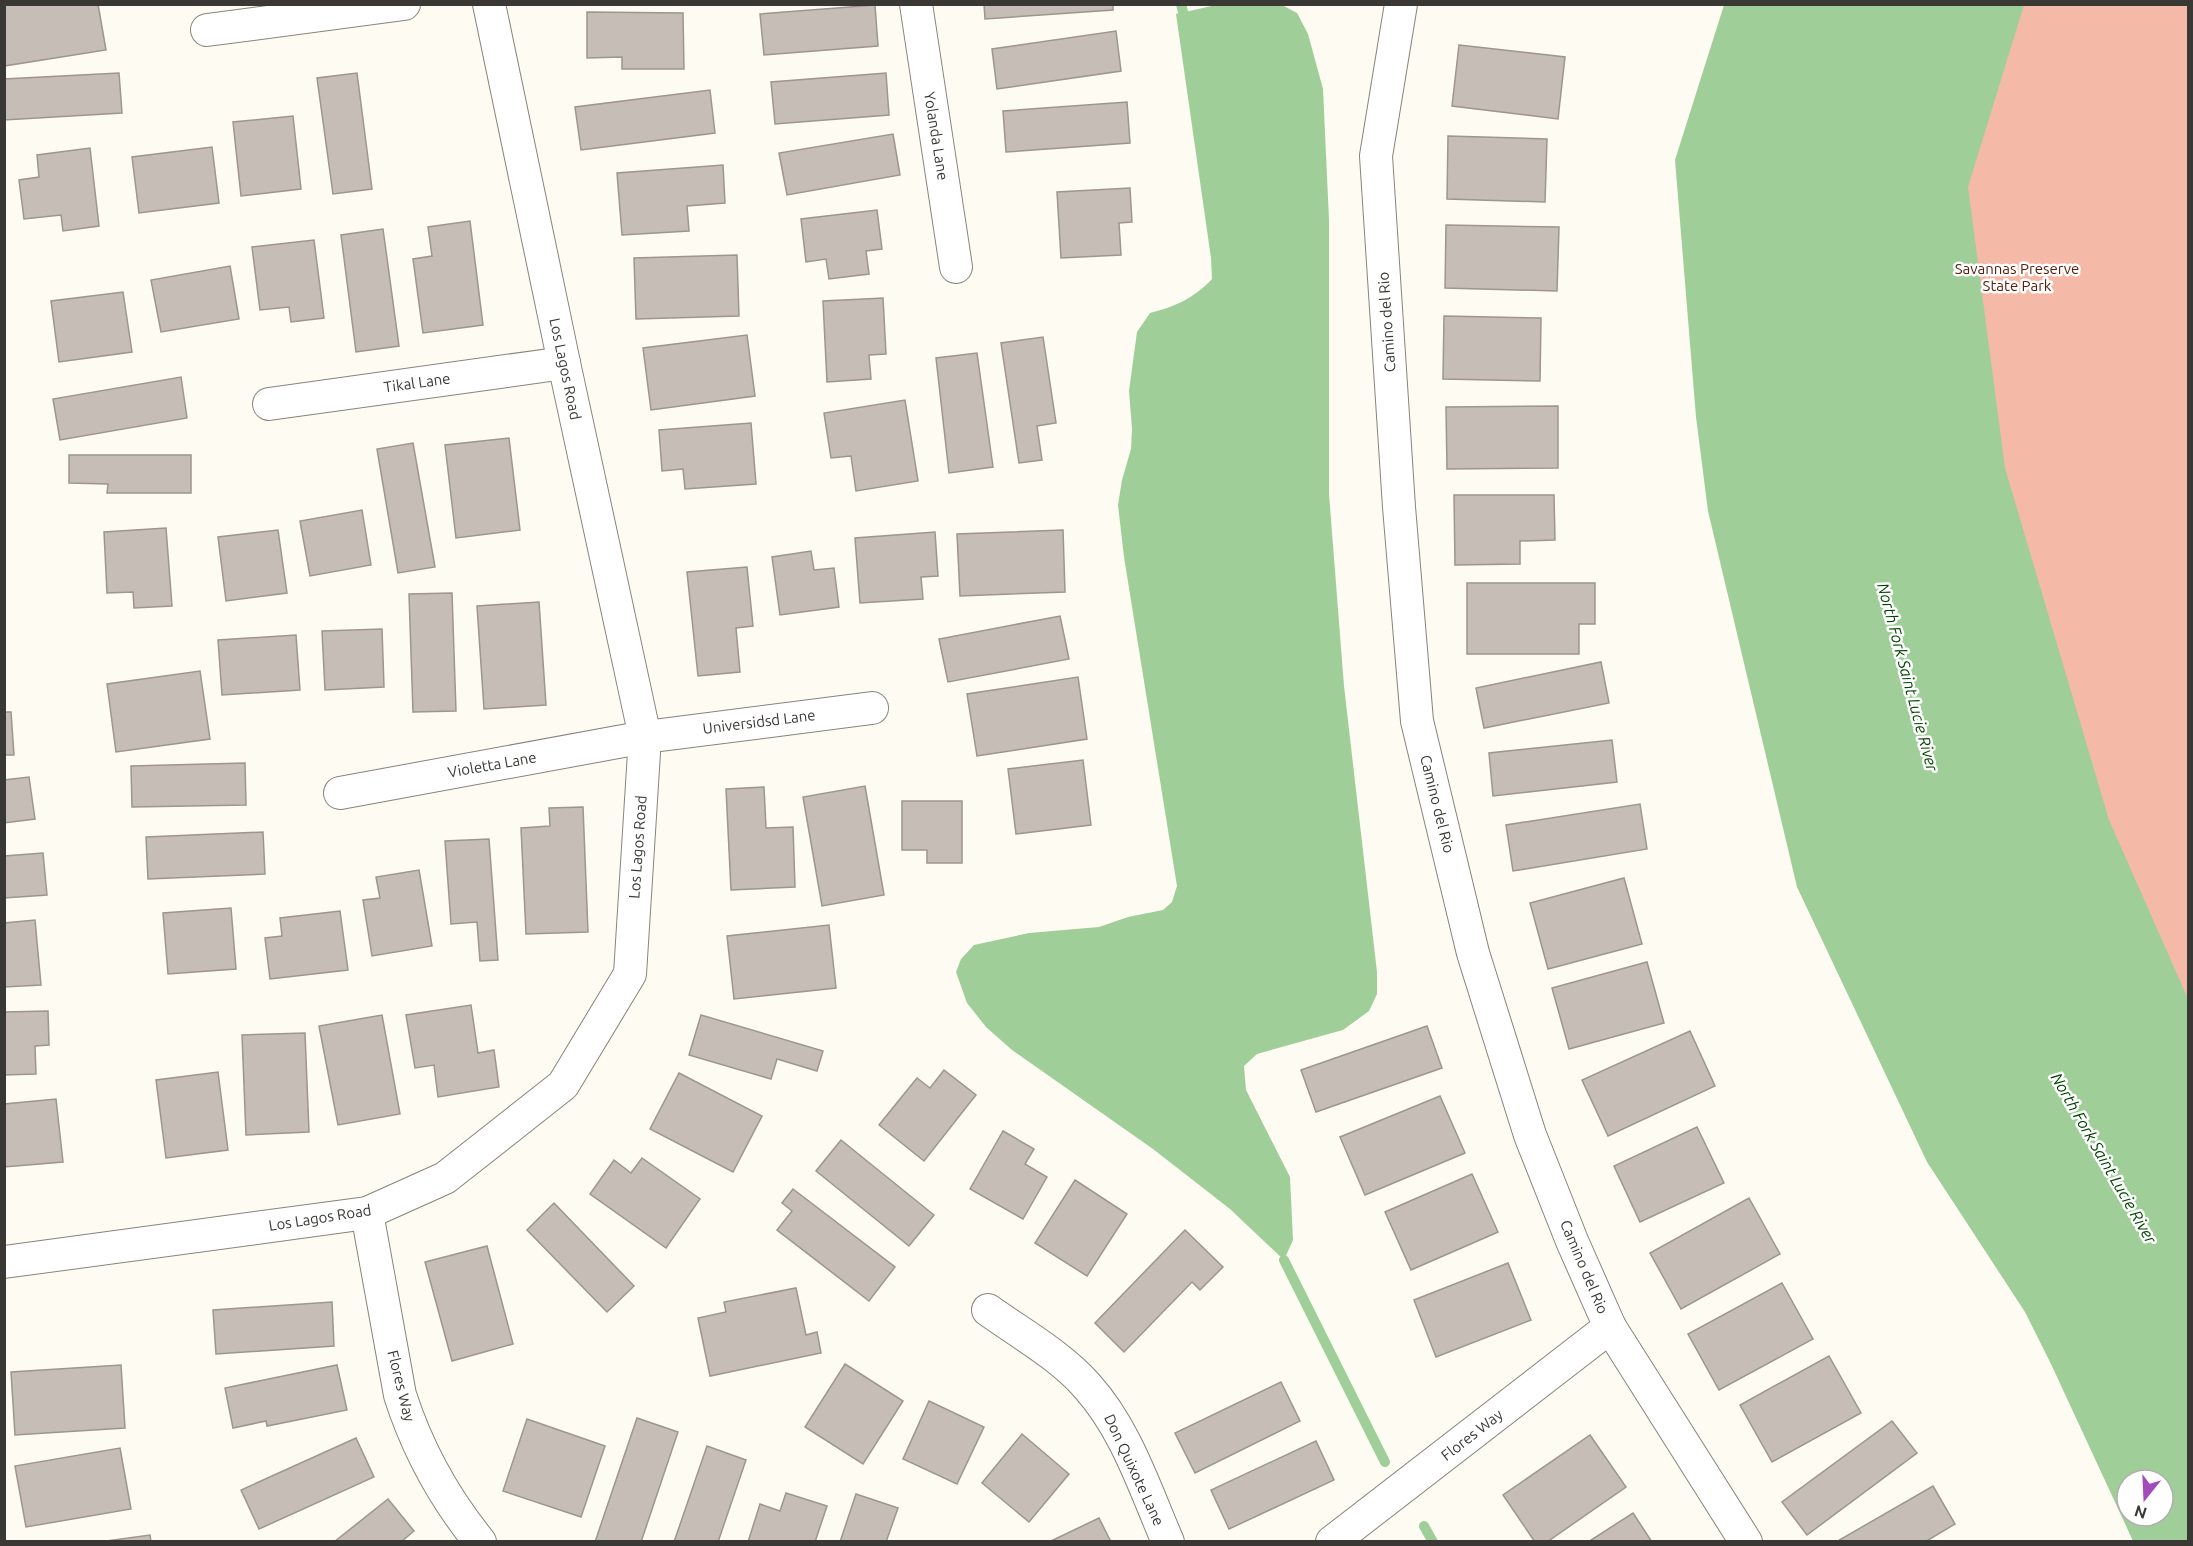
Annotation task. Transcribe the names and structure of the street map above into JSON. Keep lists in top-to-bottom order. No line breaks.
{"streets":{"street":["Yolanda Lane","Camino del Rio","Los Lagos Road","Tikal Lane","Universidsd Lane","Violetta Lane","Flores Way","Don Quixote Lane"]},"crossings":[["Camino del Rio","Flores Way"],["Los Lagos Road","Tikal Lane"],["Los Lagos Road","Universidsd Lane"],["Los Lagos Road","Violetta Lane"],["Los Lagos Road","Flores Way"],["Universidsd Lane","Violetta Lane"]],"water":["North Fork Saint Lucie River"],"parks":["Savannas Preserve State Park"],"north":"bottom"}
